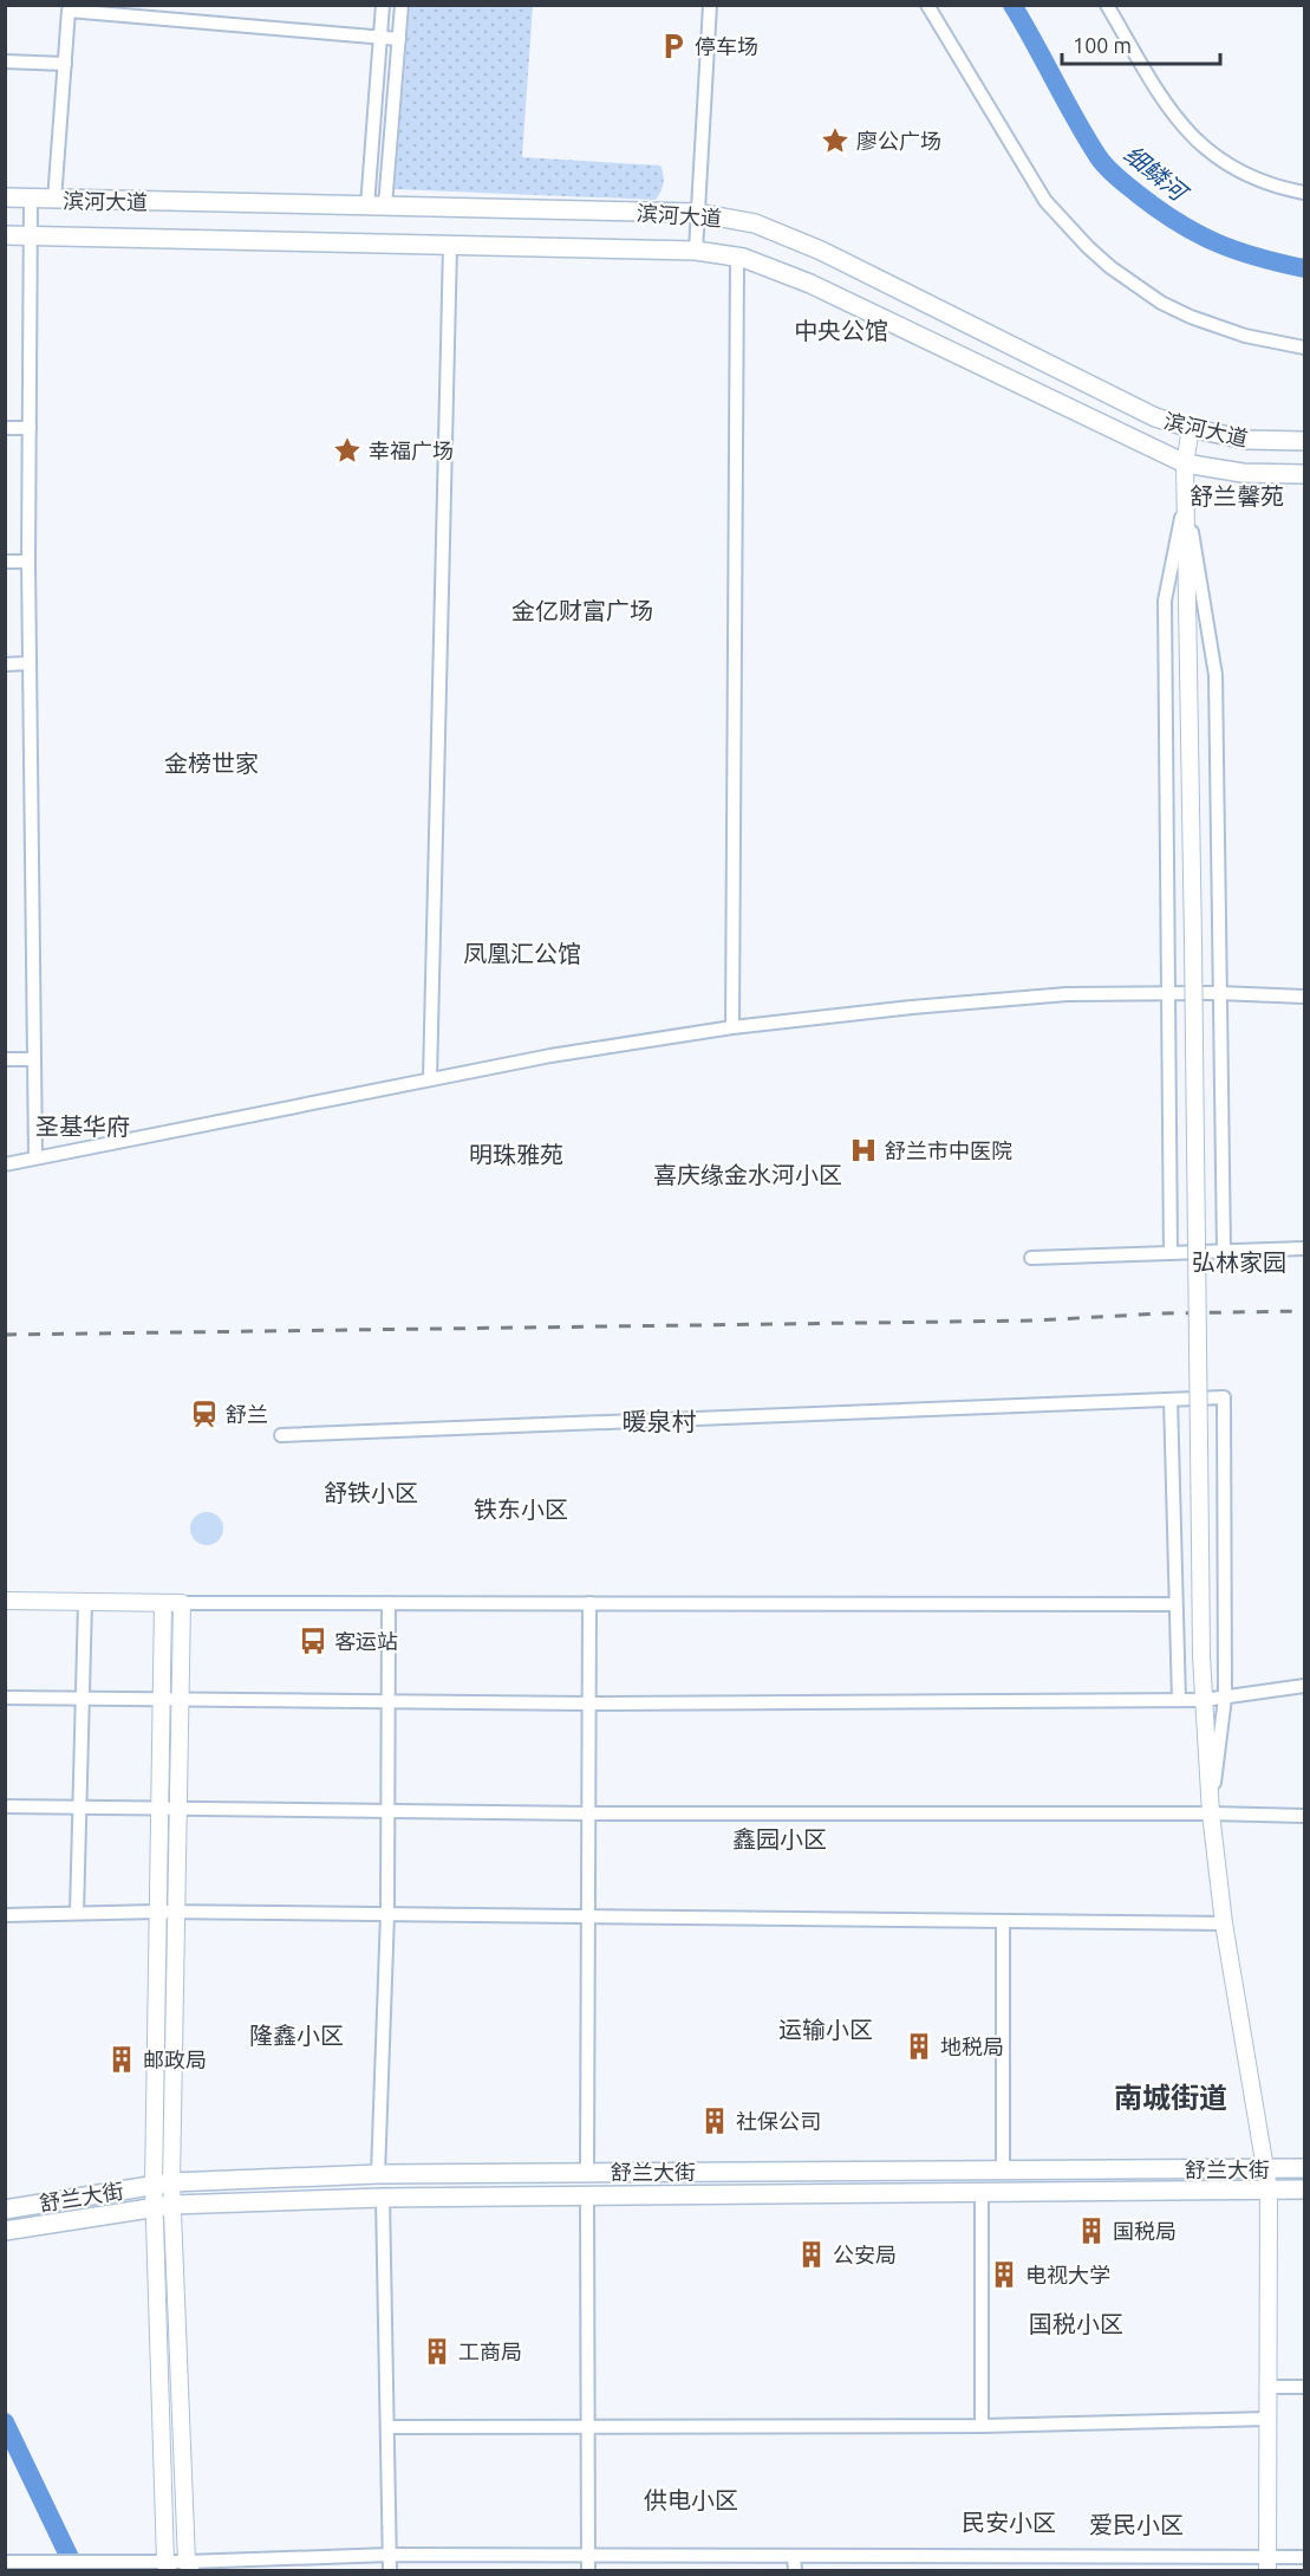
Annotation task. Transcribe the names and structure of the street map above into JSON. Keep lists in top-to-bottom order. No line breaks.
{"streets":{"main road":["滨河大道","舒兰大街"]},"districts":["中央公馆","舒兰馨苑","金亿财富广场","金榜世家","凤凰汇公馆","圣基华府","明珠雅苑","喜庆缘金水河小区","弘林家园","暖泉村","舒铁小区","铁东小区","鑫园小区","运输小区","隆鑫小区","南城街道","国税小区","供电小区","民安小区","爱民小区"],"water":["细鳞河"],"places":{"parking":["停车场"],"place":["廖公广场","幸福广场"],"hospital":["舒兰市中医院"],"station":["舒兰"],"bus stop":["客运站"],"building":["地税局","邮政局","社保公司","国税局","公安局","电视大学","工商局"]},"scale_bar":"100 m"}
